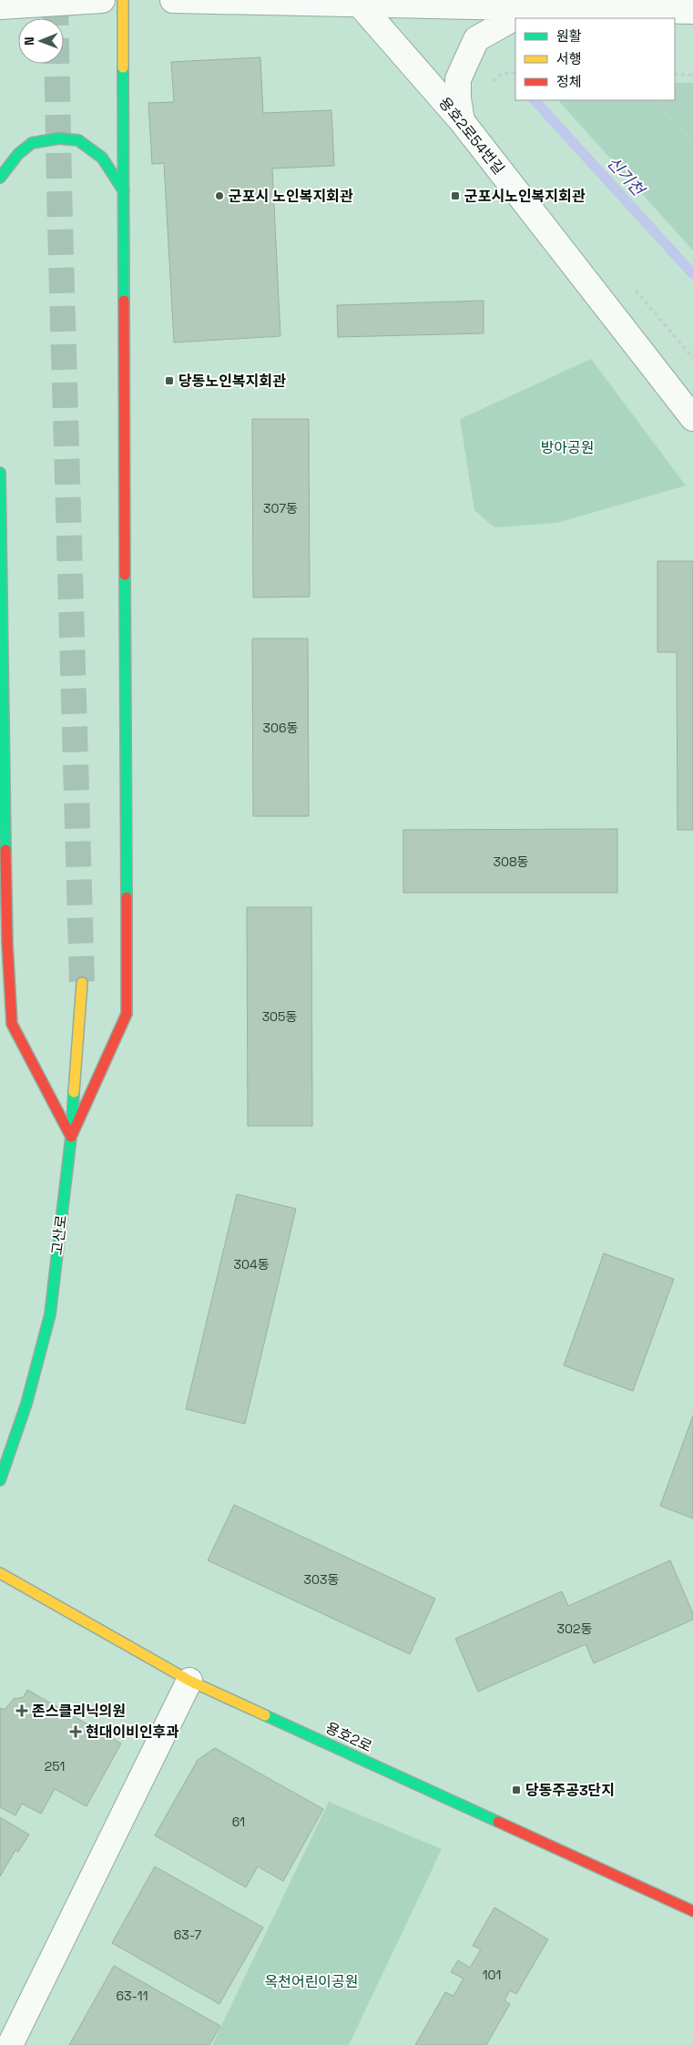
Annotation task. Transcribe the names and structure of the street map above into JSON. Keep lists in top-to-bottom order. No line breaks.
{"streets":{"street":["용호2로54번길","고산로","용호2로"]},"water":["신기천"],"parks":["방아공원","옥천어린이공원"],"places":{"other":["군포시 노인복지회관"],"transit":["군포시노인복지회관","당동노인복지회관","당동주공3단지"],"health":["존스클리닉의원","현대이비인후과"]},"house_numbers":["307동","306동","308동","305동","304동","303동","302동","251","61","63-7","101","63-11"],"legend":["원활","서행","정체"],"north":"left"}
